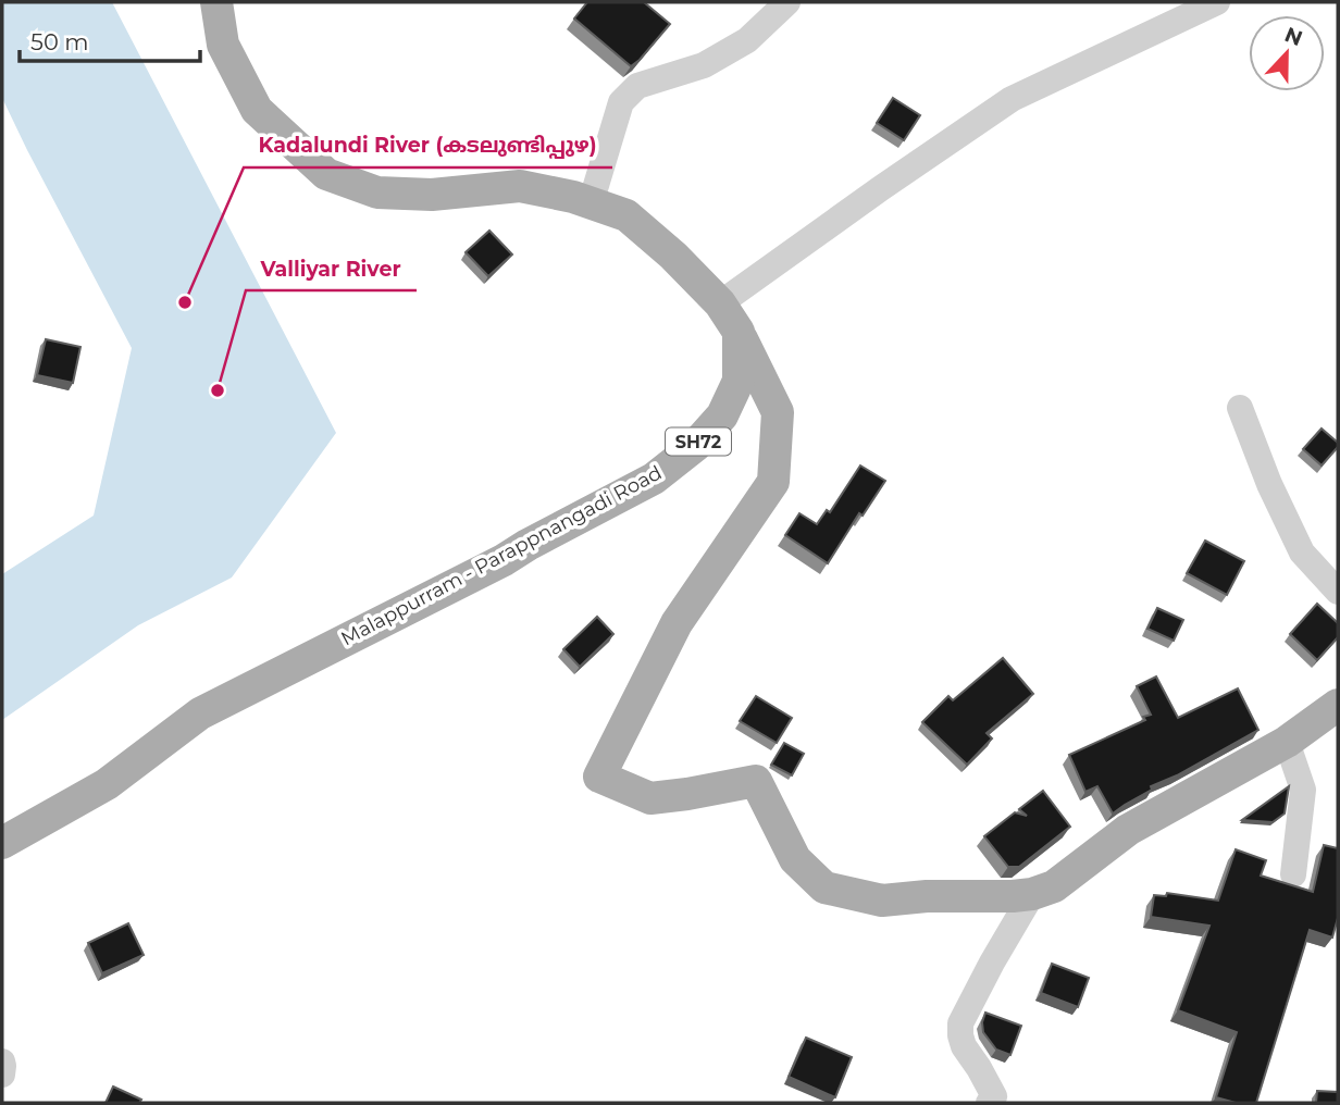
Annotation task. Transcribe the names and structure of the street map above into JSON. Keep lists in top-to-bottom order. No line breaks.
{"streets":{"main road":["SH72","Malappurram - Parappnangadi Road"]},"places":["Kadalundi River (കടലുണ്ടിപ്പുഴ)","Valliyar River"],"scale_bar":"50 m","north":"top"}
